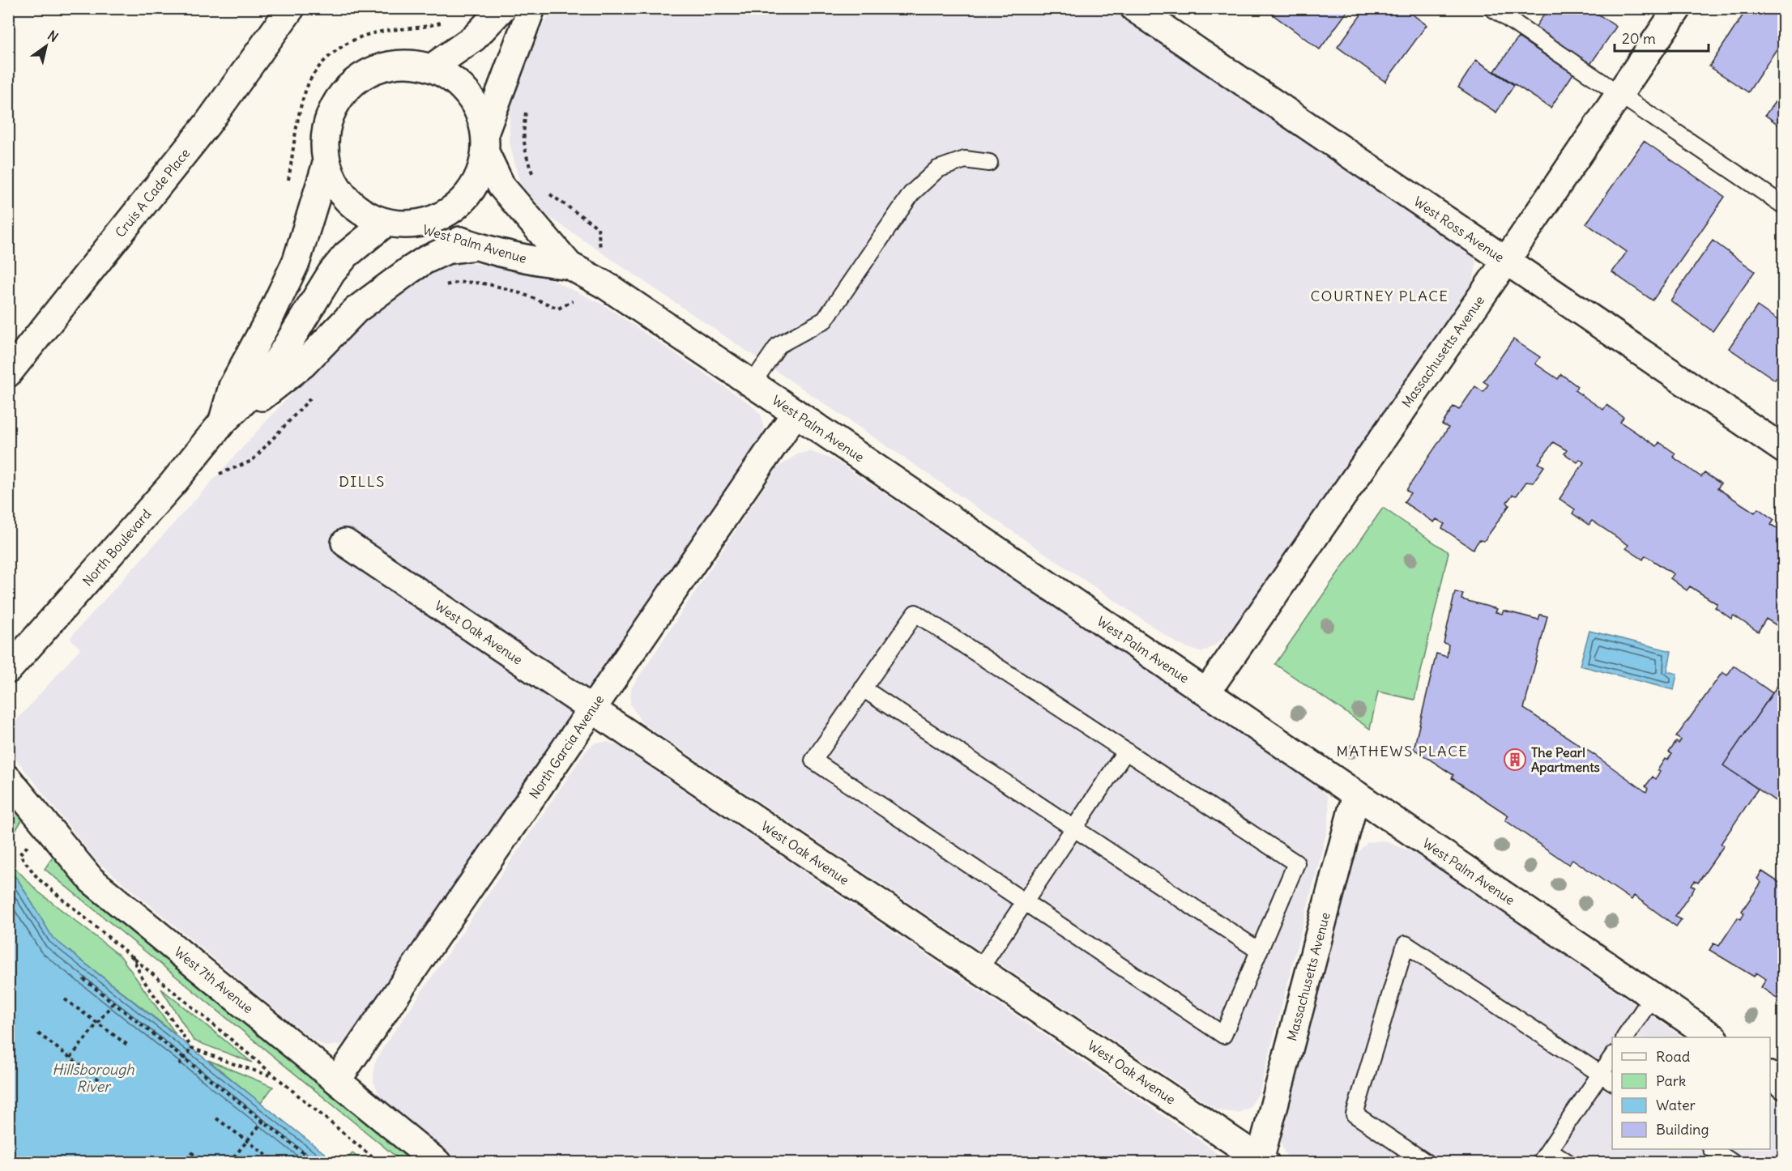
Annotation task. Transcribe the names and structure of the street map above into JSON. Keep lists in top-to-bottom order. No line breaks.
{"streets":{"street":["Cruis A Cade Place","West Ross Avenue","West Palm Avenue","Massachusetts Avenue","North Boulevard","West Oak Avenue","North Garcia Avenue","West 7th Avenue"]},"crossings":[["West Ross Avenue","Massachusetts Avenue"],["West Palm Avenue","Massachusetts Avenue"],["West Palm Avenue","North Boulevard"],["West Palm Avenue","North Garcia Avenue"],["Massachusetts Avenue","West Oak Avenue"],["West Oak Avenue","North Garcia Avenue"],["North Garcia Avenue","West 7th Avenue"]],"districts":["COURTNEY PLACE","DILLS","MATHEWS PLACE"],"water":["Hillsborough River"],"places":{"building":["The Pearl Apartments"]},"legend":["Road","Park","Water","Building"],"scale_bar":"20 m","north":"top right"}
